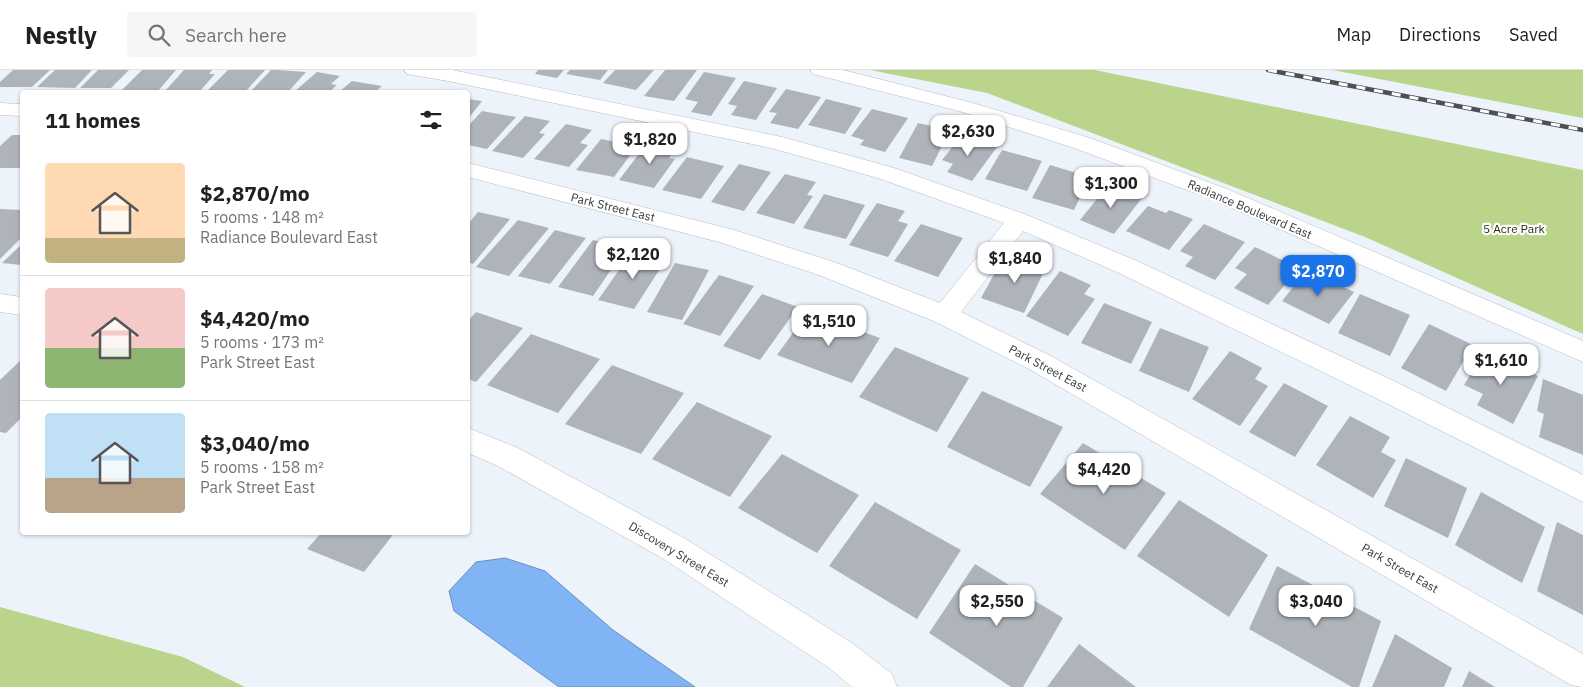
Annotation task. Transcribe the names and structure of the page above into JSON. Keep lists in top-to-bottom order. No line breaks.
{"streets":{"street":["Park Street East","Radiance Boulevard East","Discovery Street East"]},"parks":["5 Acre Park"],"page":{"header":"Nestly","search":"Search here","nav":["Map","Directions","Saved"],"heading":"11 homes","price":["$2,630","$1,820","$1,300","$2,120","$1,840","$2,870","$1,510","$1,610","$4,420","$2,550","$3,040"],"list":[{"name":"$2,870/mo","note":"5 rooms · 148 m² · Radiance Boulevard East"},{"name":"$4,420/mo","note":"5 rooms · 173 m² · Park Street East"},{"name":"$3,040/mo","note":"5 rooms · 158 m² · Park Street East"}]}}
